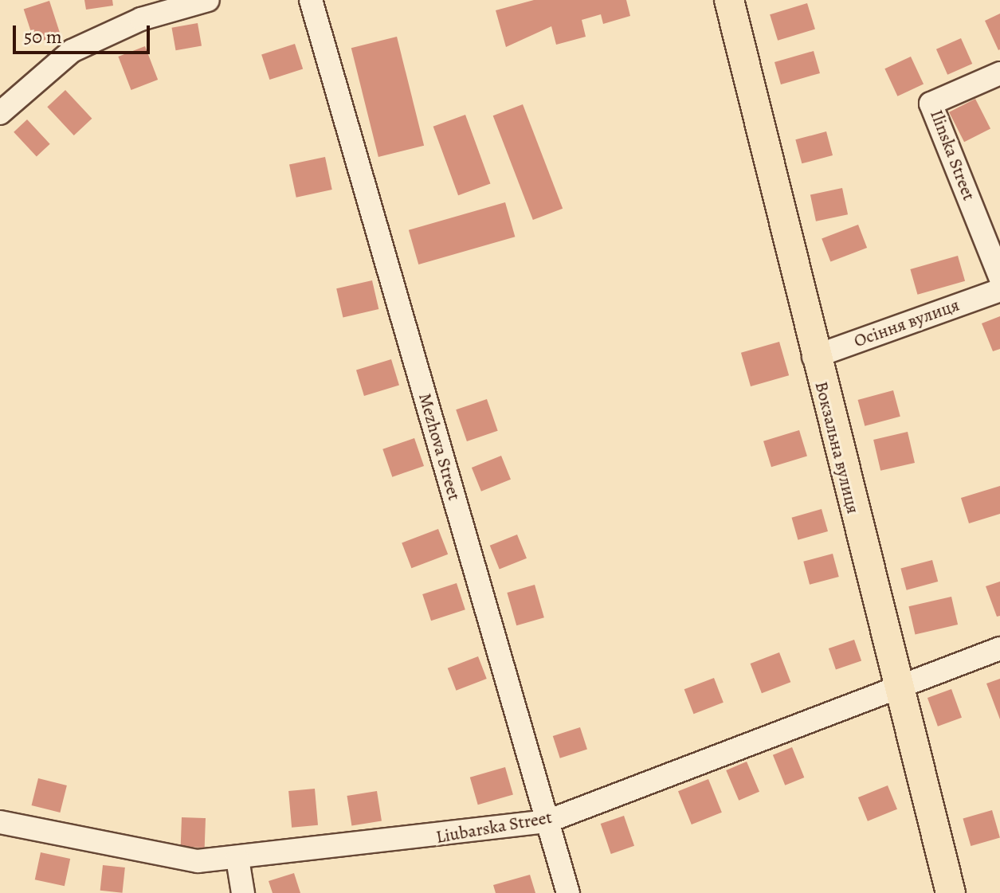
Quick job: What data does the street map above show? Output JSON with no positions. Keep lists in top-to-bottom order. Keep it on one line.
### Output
{"streets":{"main road":["Вокзальна вулиця"],"street":["Ilinska Street","Осіння вулиця","Mezhova Street","Liubarska Street"]},"crossings":[["Осіння вулиця","Вокзальна вулиця"],["Mezhova Street","Liubarska Street"],["Вокзальна вулиця","Liubarska Street"]],"scale_bar":"50 m"}
